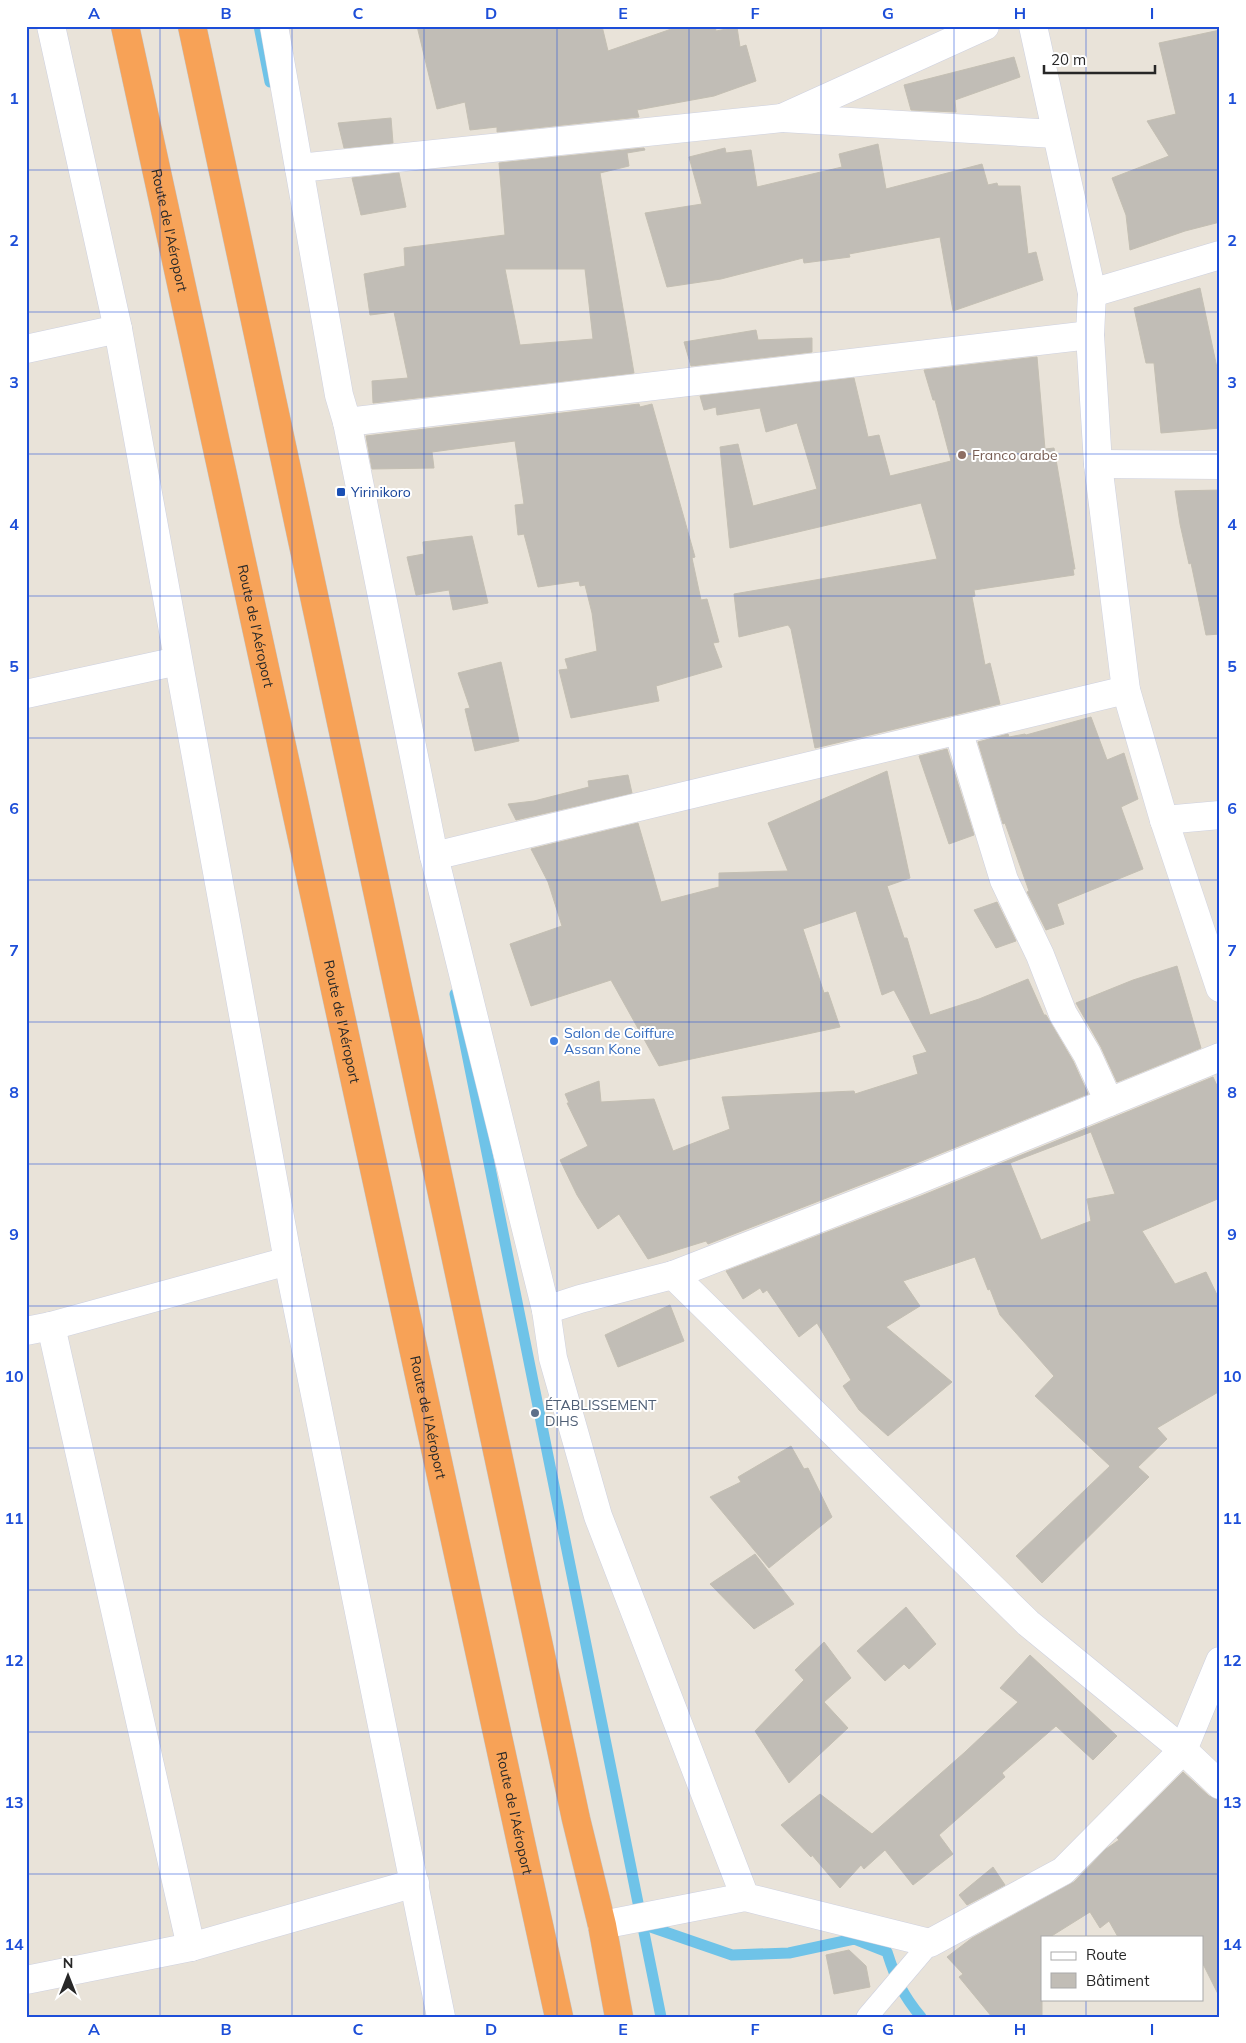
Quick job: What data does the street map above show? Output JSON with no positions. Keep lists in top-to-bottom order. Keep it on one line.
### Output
{"streets":{"highway":["Route de l'Aéroport"]},"places":{"other":["Franco arabe","Salon de Coiffure Assan Kone","ÉTABLISSEMENT DIHS"],"transit":["Yirinikoro"]},"legend":["Route","Bâtiment"],"scale_bar":"20 m","north":"top","grid":{"columns":["A","B","C","D","E","F","G","H","I"],"rows":["1","2","3","4","5","6","7","8","9","10","11","12","13","14"]}}
